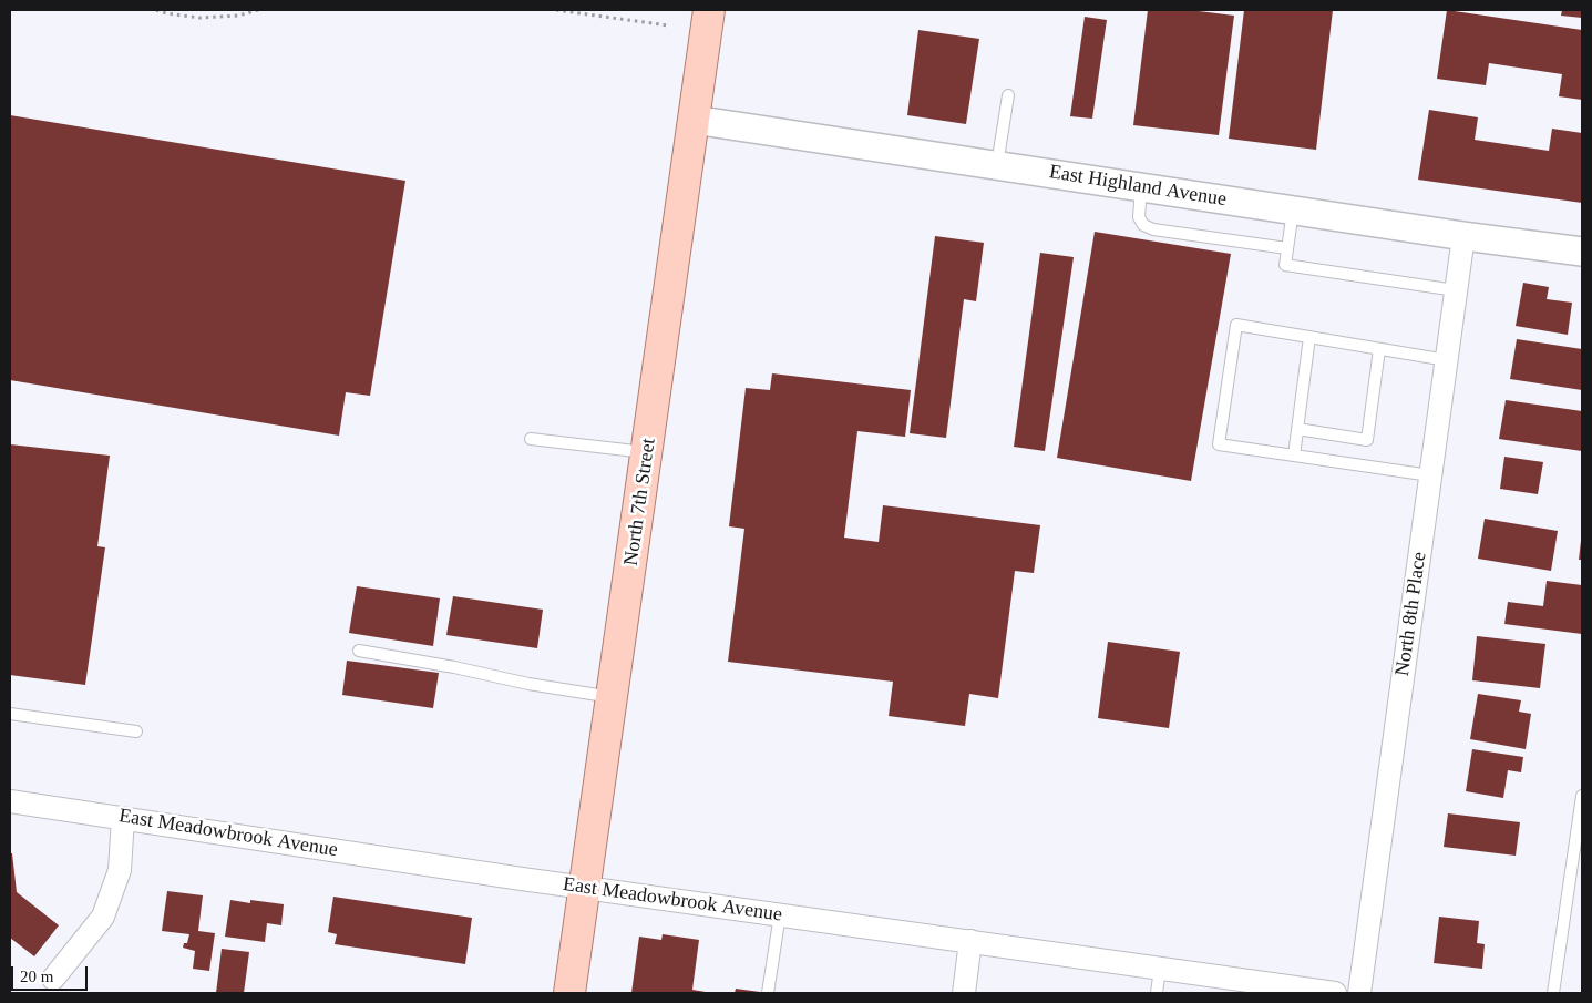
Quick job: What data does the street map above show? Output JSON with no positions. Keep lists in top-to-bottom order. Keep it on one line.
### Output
{"streets":{"main road":["North 7th Street"],"street":["East Highland Avenue","North 8th Place","East Meadowbrook Avenue"]},"crossings":[["East Highland Avenue","North 7th Street"],["East Highland Avenue","North 8th Place"],["North 7th Street","East Meadowbrook Avenue"]],"scale_bar":"20 m"}
